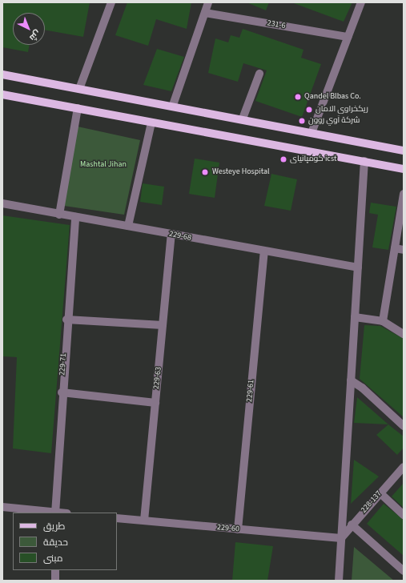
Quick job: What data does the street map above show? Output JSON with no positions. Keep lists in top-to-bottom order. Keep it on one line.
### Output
{"streets":{"street":["231-6","229-68","229-71","229-63","229-61","228-137","229-60"]},"crossings":[["229-68","229-71"],["229-68","229-63"],["229-68","229-61"],["229-63","229-60"],["229-61","229-60"],["228-137","229-60"]],"parks":["Mashtal Jihan"],"places":["Qandel Blbas Co.","ريكخراوى الامان","شركة آوي روون","كومپانياى icst","Westeye Hospital"],"legend":["طريق","حديقة","مبنى"],"north":"bottom right"}
